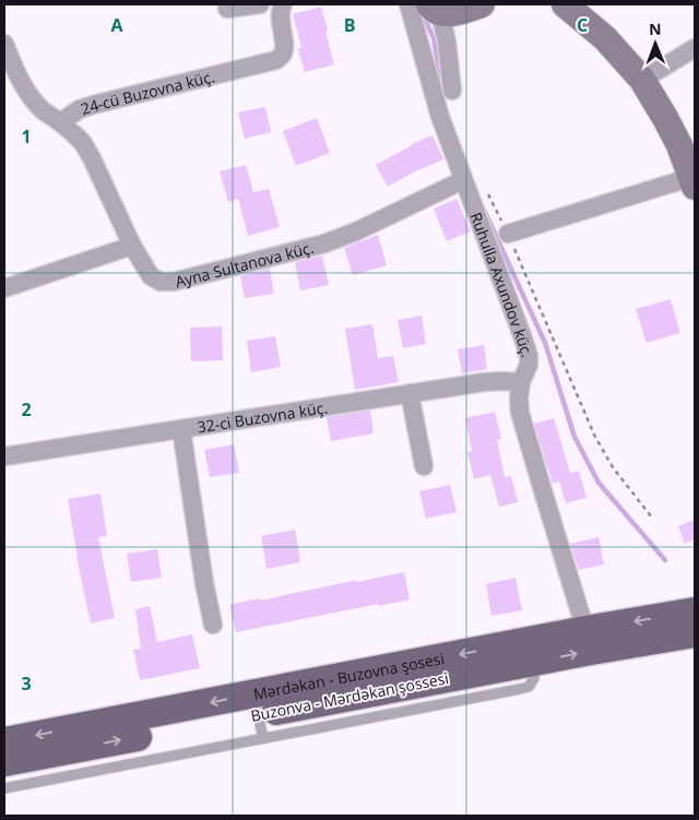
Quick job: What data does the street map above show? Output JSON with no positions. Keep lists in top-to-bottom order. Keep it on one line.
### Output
{"streets":{"main road":["Mərdəkan - Buzovna şosesi","Buzonva - Mərdəkan şossesi"],"street":["24-cü Buzovna küç.","Ayna Sultanova küç.","Ruhulla Axundov küç.","32-ci Buzovna küç."]},"crossings":[["24-cü Buzovna küç.","Ayna Sultanova küç."],["Ayna Sultanova küç.","Ruhulla Axundov küç."],["Ruhulla Axundov küç.","32-ci Buzovna küç."],["Ruhulla Axundov küç.","Mərdəkan - Buzovna şosesi"]],"one_way":["Mərdəkan - Buzovna şosesi","Buzonva - Mərdəkan şossesi"],"north":"top","grid":{"columns":["A","B","C"],"rows":["1","2","3"]}}
